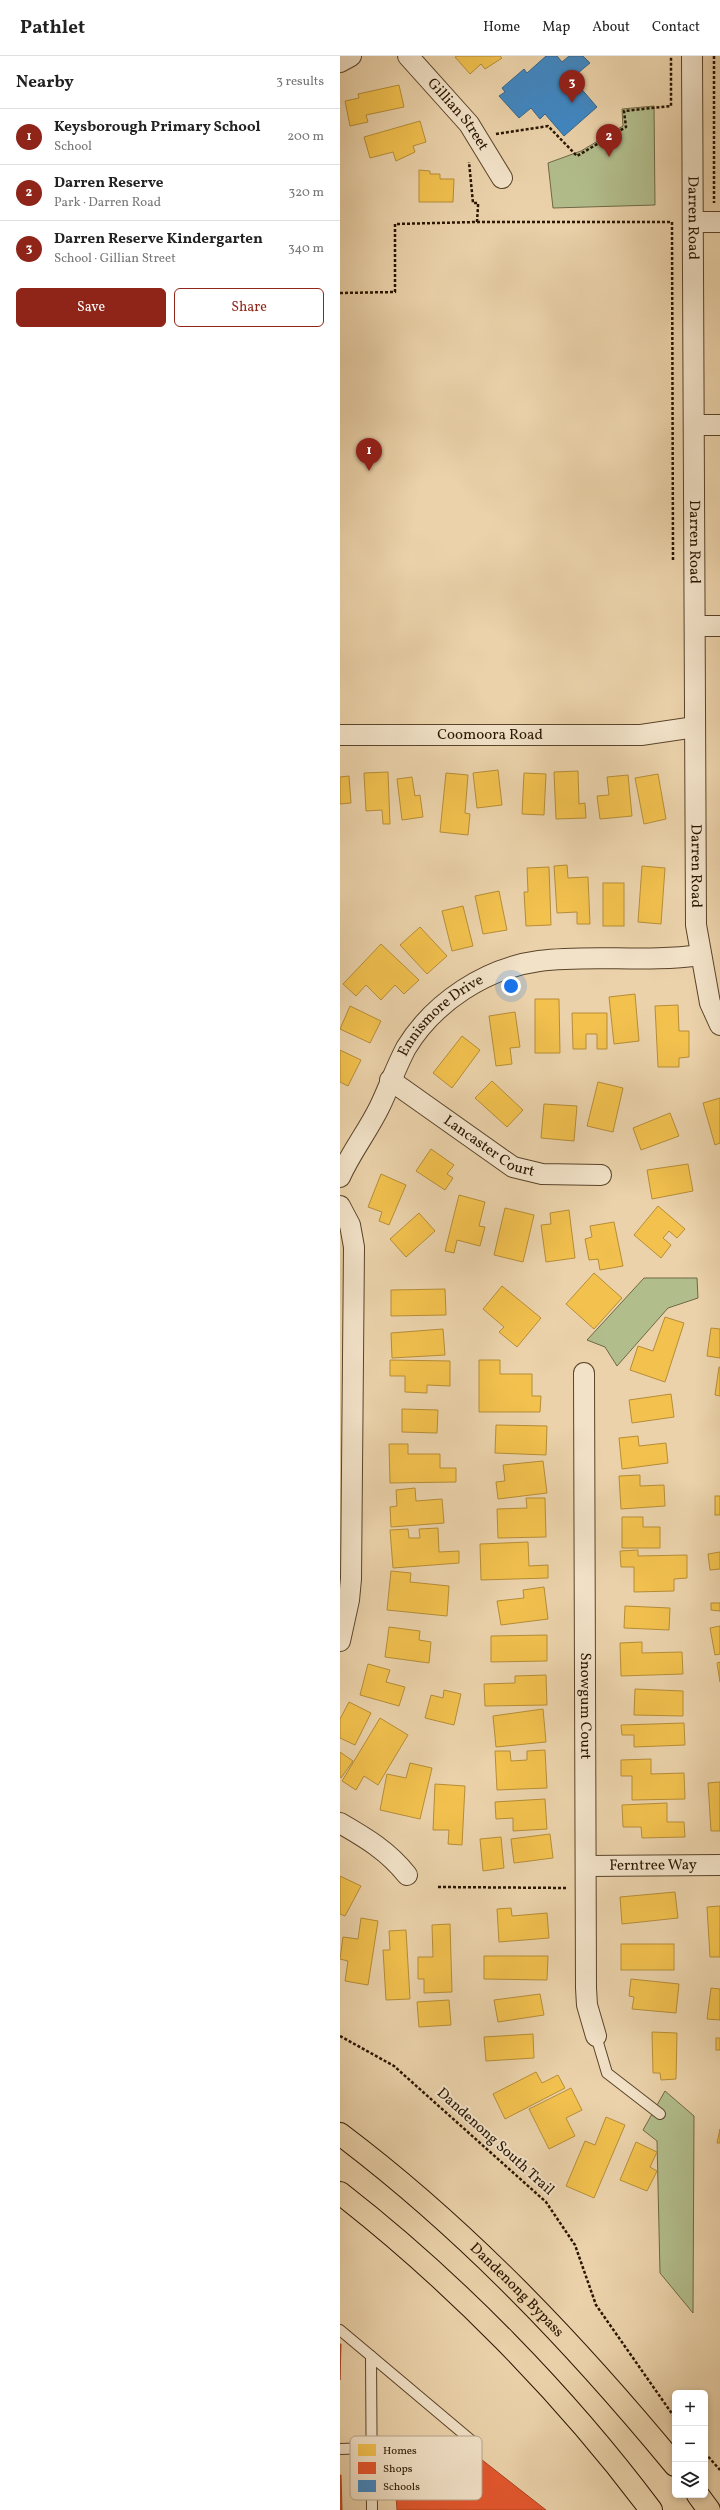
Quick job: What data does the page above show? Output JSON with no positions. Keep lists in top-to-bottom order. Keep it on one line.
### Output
{"streets":{"highway":["Dandenong Bypass"],"street":["Gillian Street","Darren Road","Coomoora Road","Ennismore Drive","Lancaster Court","Snowgum Court","Ferntree Way"],"path":["Dandenong South Trail"]},"crossings":[["Darren Road","Coomoora Road"],["Darren Road","Ennismore Drive"],["Ennismore Drive","Lancaster Court"],["Snowgum Court","Ferntree Way"]],"legend":["Homes","Shops","Schools"],"page":{"header":"Pathlet","nav":["Home","Map","About","Contact"],"heading":["Nearby","3 results"],"pins":["3","2","1"],"list":[{"mark":"1","name":"Keysborough Primary School","note":"School","value":"200 m"},{"mark":"2","name":"Darren Reserve","note":"Park · Darren Road","value":"320 m"},{"mark":"3","name":"Darren Reserve Kindergarten","note":"School · Gillian Street","value":"340 m"}],"buttons":["Save","Share"],"map_buttons":["+","−"]}}
